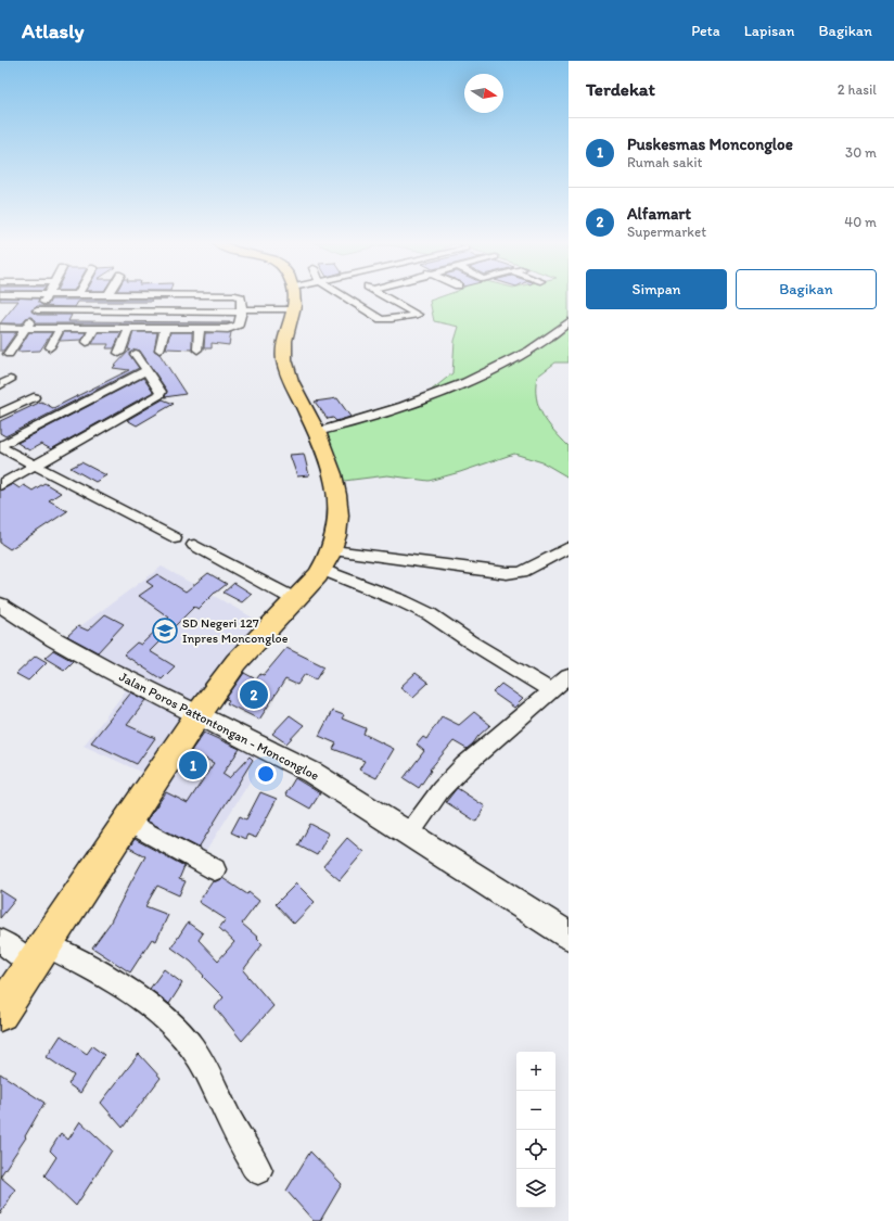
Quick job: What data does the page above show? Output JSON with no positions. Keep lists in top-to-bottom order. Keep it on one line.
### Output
{"streets":{"street":["Jalan Poros Pattontongan - Moncongloe"]},"places":{"school or university":["SD Negeri 127 Inpres Moncongloe"]},"north":"right","page":{"header":"Atlasly","nav":["Peta","Lapisan","Bagikan"],"heading":["Terdekat","2 hasil"],"list":[{"mark":"1","name":"Puskesmas Moncongloe","note":"Rumah sakit","value":"30 m"},{"mark":"2","name":"Alfamart","note":"Supermarket","value":"40 m"}],"buttons":["Simpan","Bagikan"],"pins":["2","1"],"map_buttons":["+","−"]}}
